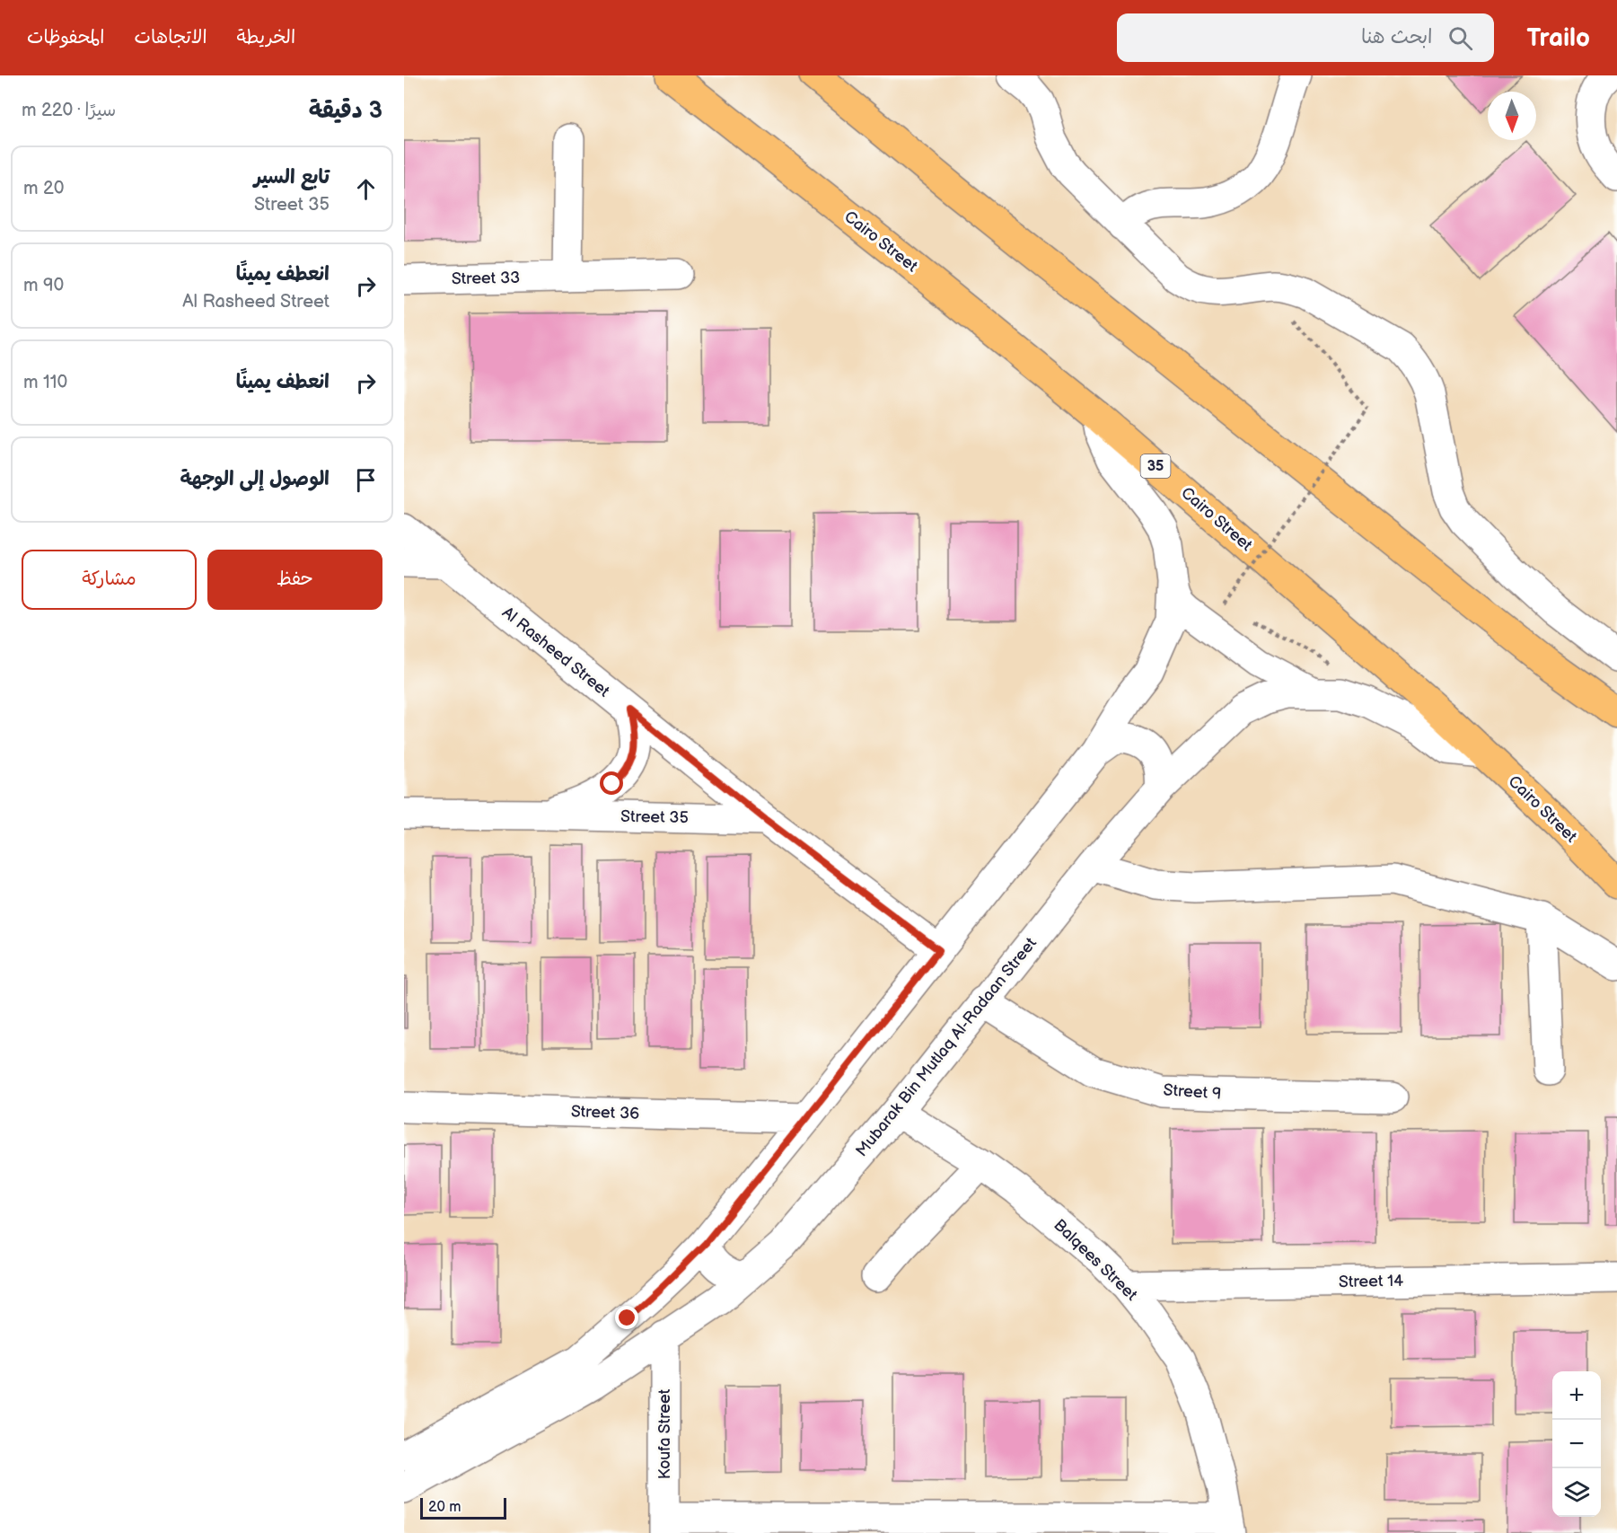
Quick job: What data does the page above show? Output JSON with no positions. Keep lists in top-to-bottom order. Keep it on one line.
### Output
{"streets":{"main road":["Cairo Street","35"],"street":["Street 33","Al Rasheed Street","Street 35","Mubarak Bin Mutlaq Al-Radaan Street","Street 9","Street 36","Balqees Street","Street 14","Koufa Street"]},"crossings":[["Cairo Street","Mubarak Bin Mutlaq Al-Radaan Street"],["Al Rasheed Street","Street 35"],["Mubarak Bin Mutlaq Al-Radaan Street","Street 9"],["Mubarak Bin Mutlaq Al-Radaan Street","Balqees Street"],["Mubarak Bin Mutlaq Al-Radaan Street","Koufa Street"],["Balqees Street","Street 14"]],"scale_bar":"20 m","north":"bottom","page":{"header":"Trailo","search":"ابحث هنا","nav":["الخريطة","الاتجاهات","المحفوظات"],"heading":["3 دقيقة","سيرًا · 220 m"],"list":[["تابع السير","Street 35","20 m"],["انعطف يمينًا","Al Rasheed Street","90 m"],["انعطف يمينًا","110 m"],"الوصول إلى الوجهة"],"buttons":["حفظ","مشاركة"],"map_buttons":["+","−"],"scale":"20 m"}}
